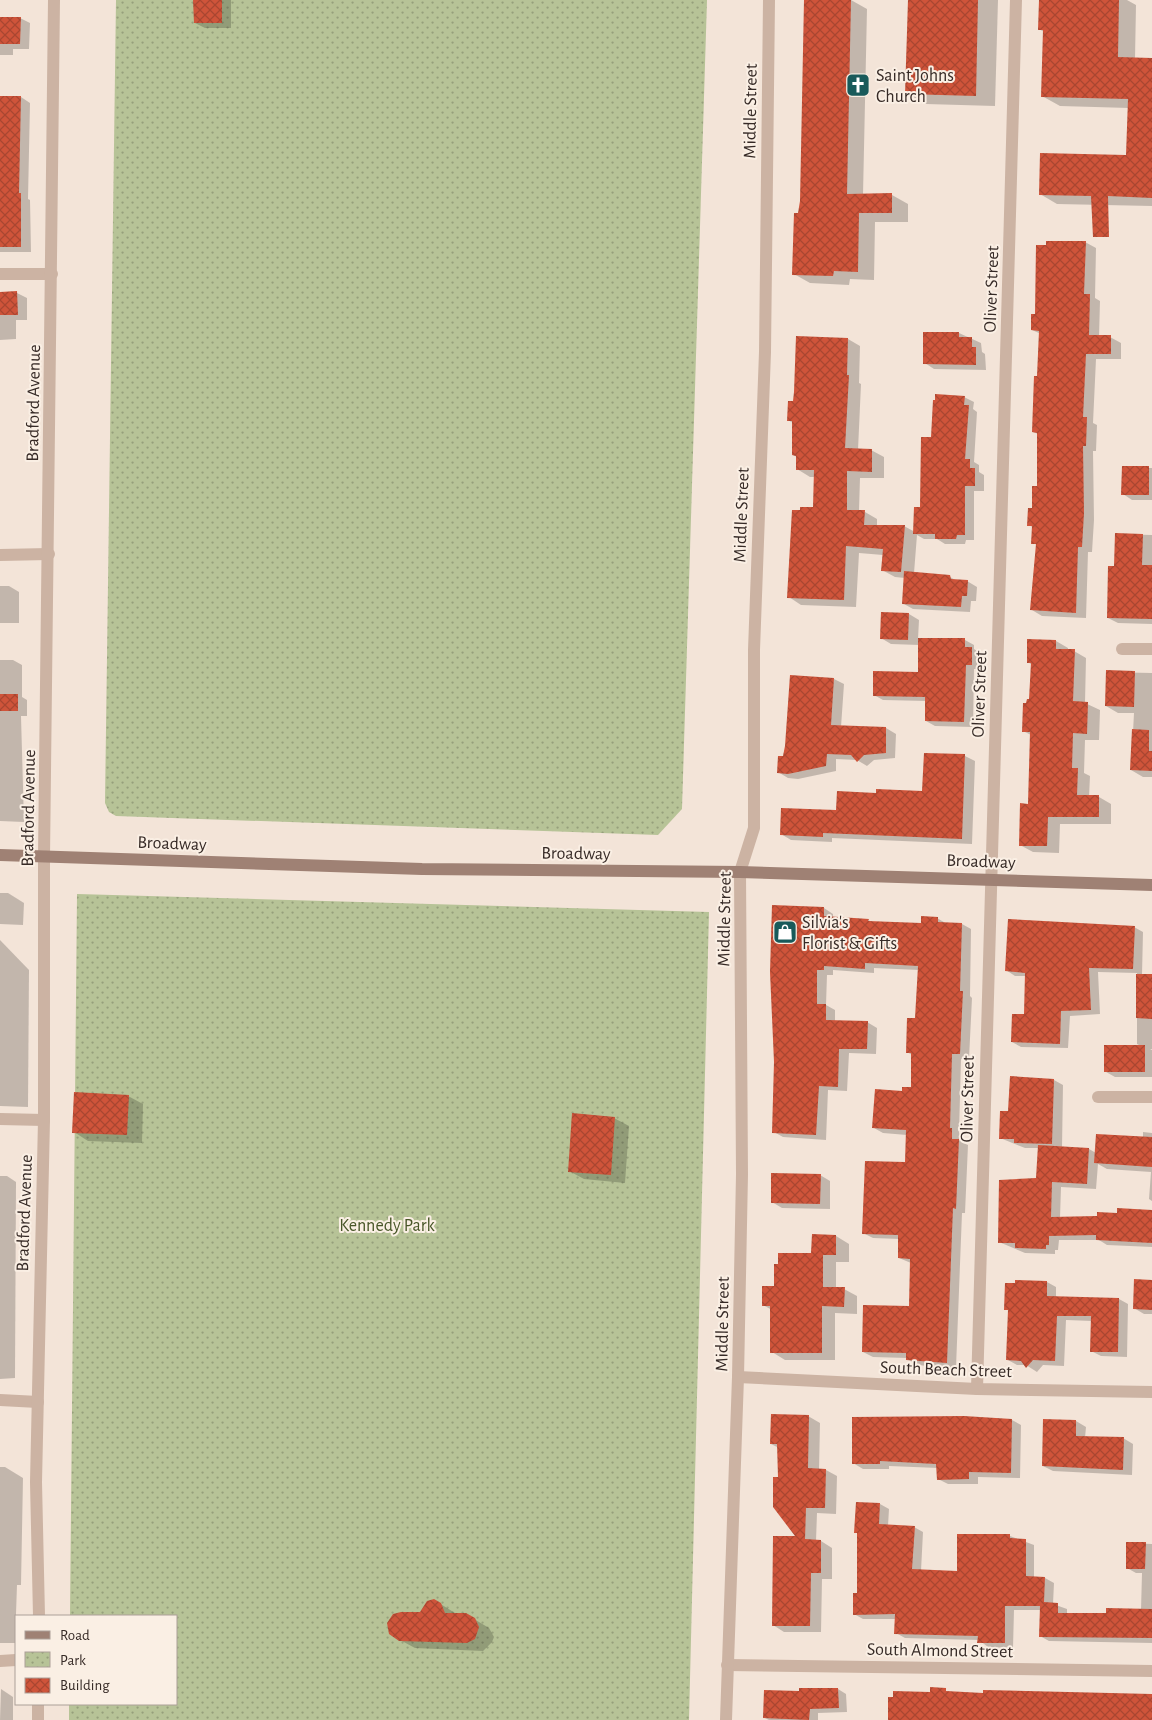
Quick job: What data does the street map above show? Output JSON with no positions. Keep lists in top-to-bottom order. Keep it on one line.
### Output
{"streets":{"main road":["Broadway"],"street":["Middle Street","Oliver Street","Bradford Avenue","South Beach Street","South Almond Street"]},"crossings":[["Middle Street","Broadway"],["Middle Street","South Beach Street"],["Middle Street","South Almond Street"],["Oliver Street","Broadway"],["Oliver Street","South Beach Street"],["Bradford Avenue","Broadway"]],"parks":["Kennedy Park"],"places":{"church":["Saint Johns Church"],"shop":["Silvia's Florist & Gifts"]},"legend":["Road","Park","Building"]}
